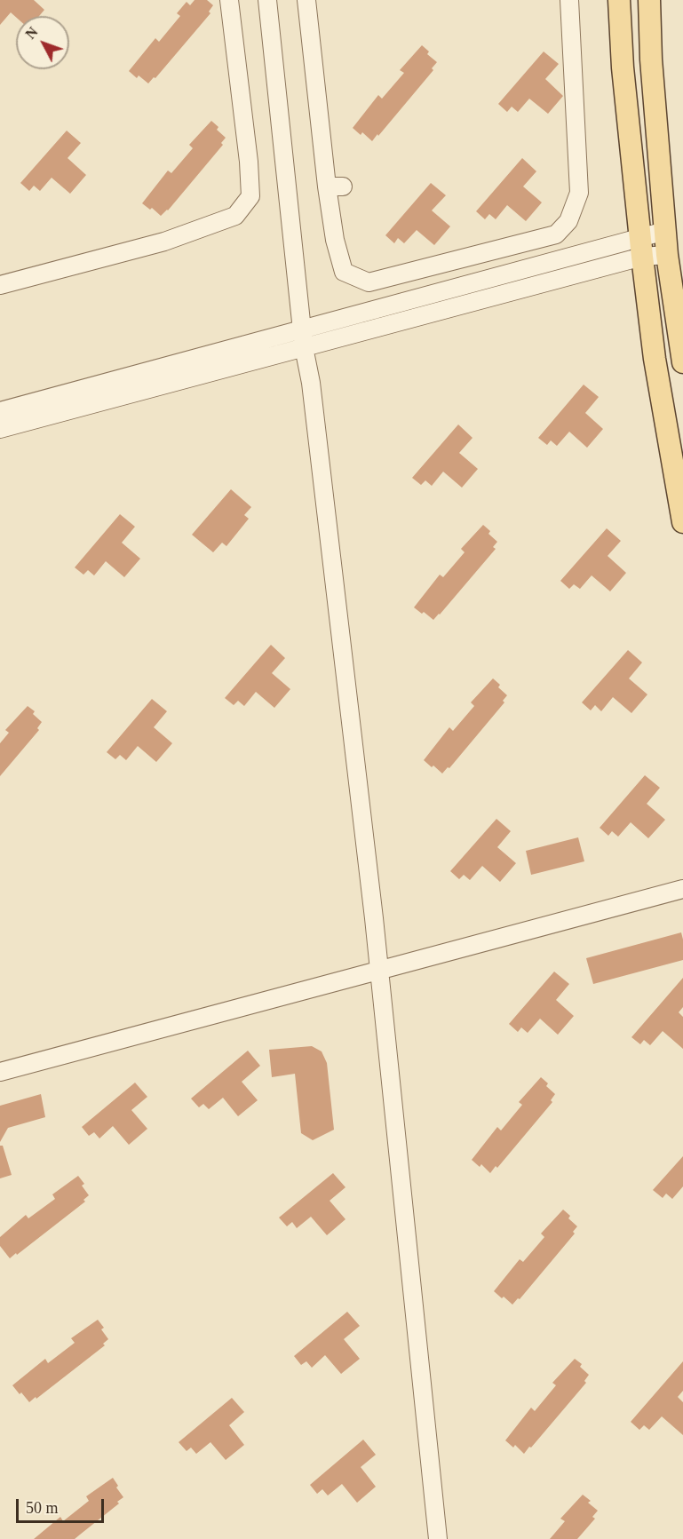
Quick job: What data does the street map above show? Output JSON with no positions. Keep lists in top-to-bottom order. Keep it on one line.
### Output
{"scale_bar":"50 m","north":"top left"}
